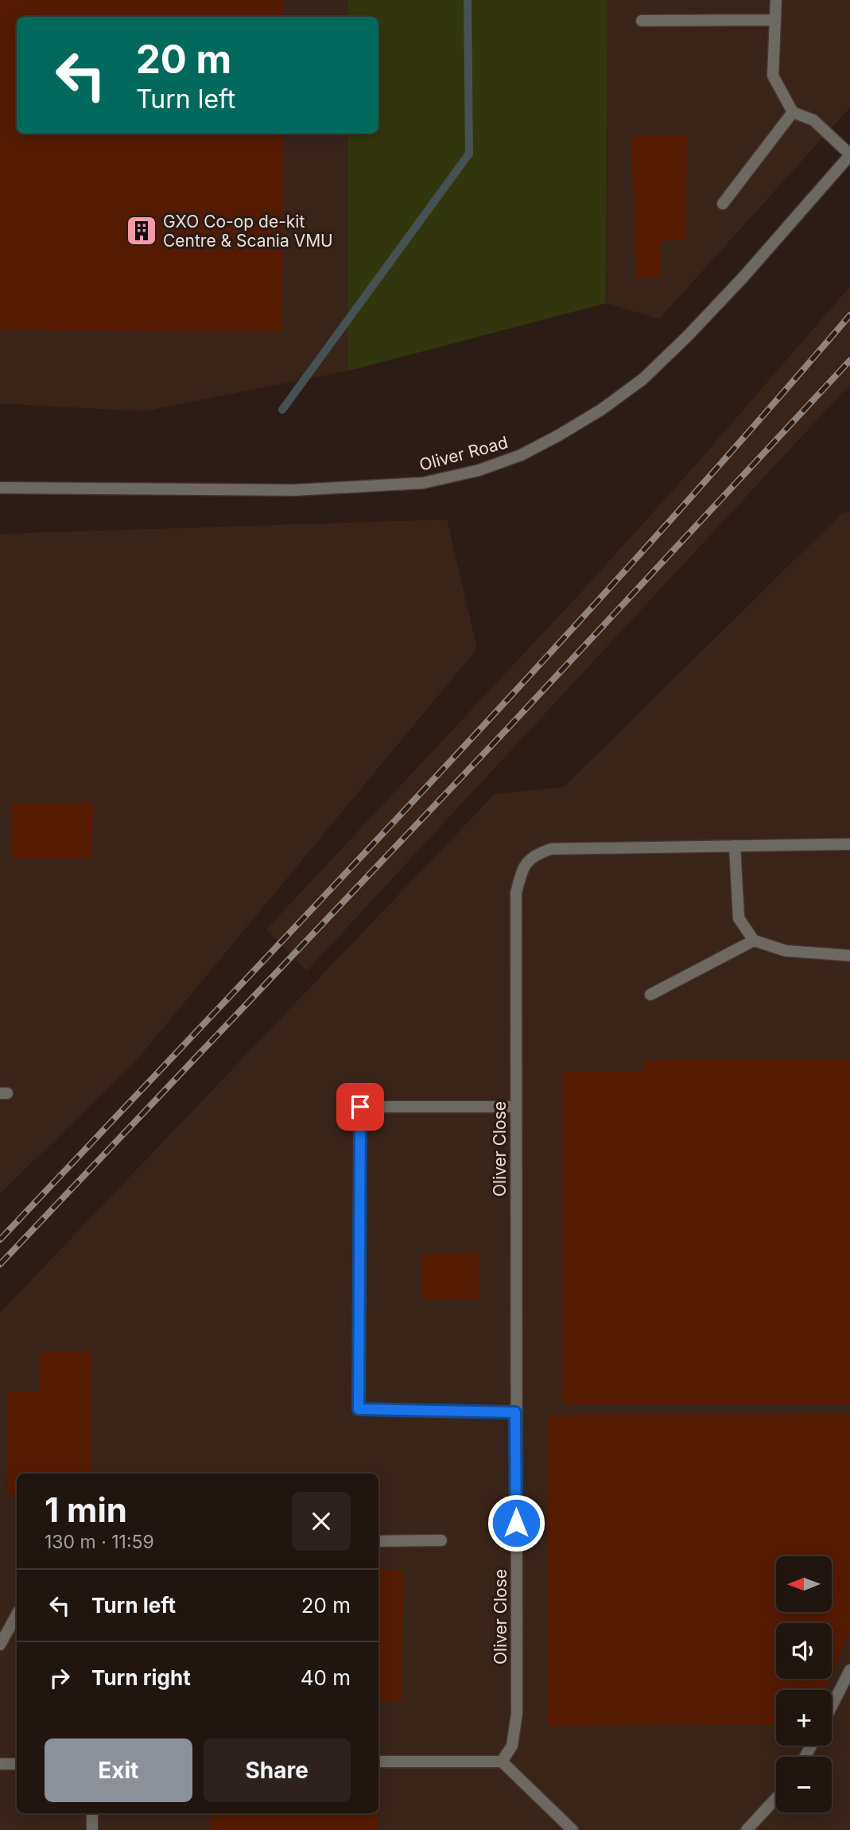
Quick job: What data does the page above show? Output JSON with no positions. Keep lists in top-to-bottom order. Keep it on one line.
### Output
{"streets":{"street":["Oliver Road","Oliver Close"]},"places":{"building":["GXO Co-op de-kit Centre & Scania VMU"]},"north":"left","page":{"turn":["20 m","Turn left"],"heading":["1 min","130 m · 11:59"],"map_buttons":["+","−"],"list":[{"name":"Turn left","value":"20 m"},{"name":"Turn right","value":"40 m"}],"buttons":["Exit","Share"]}}
